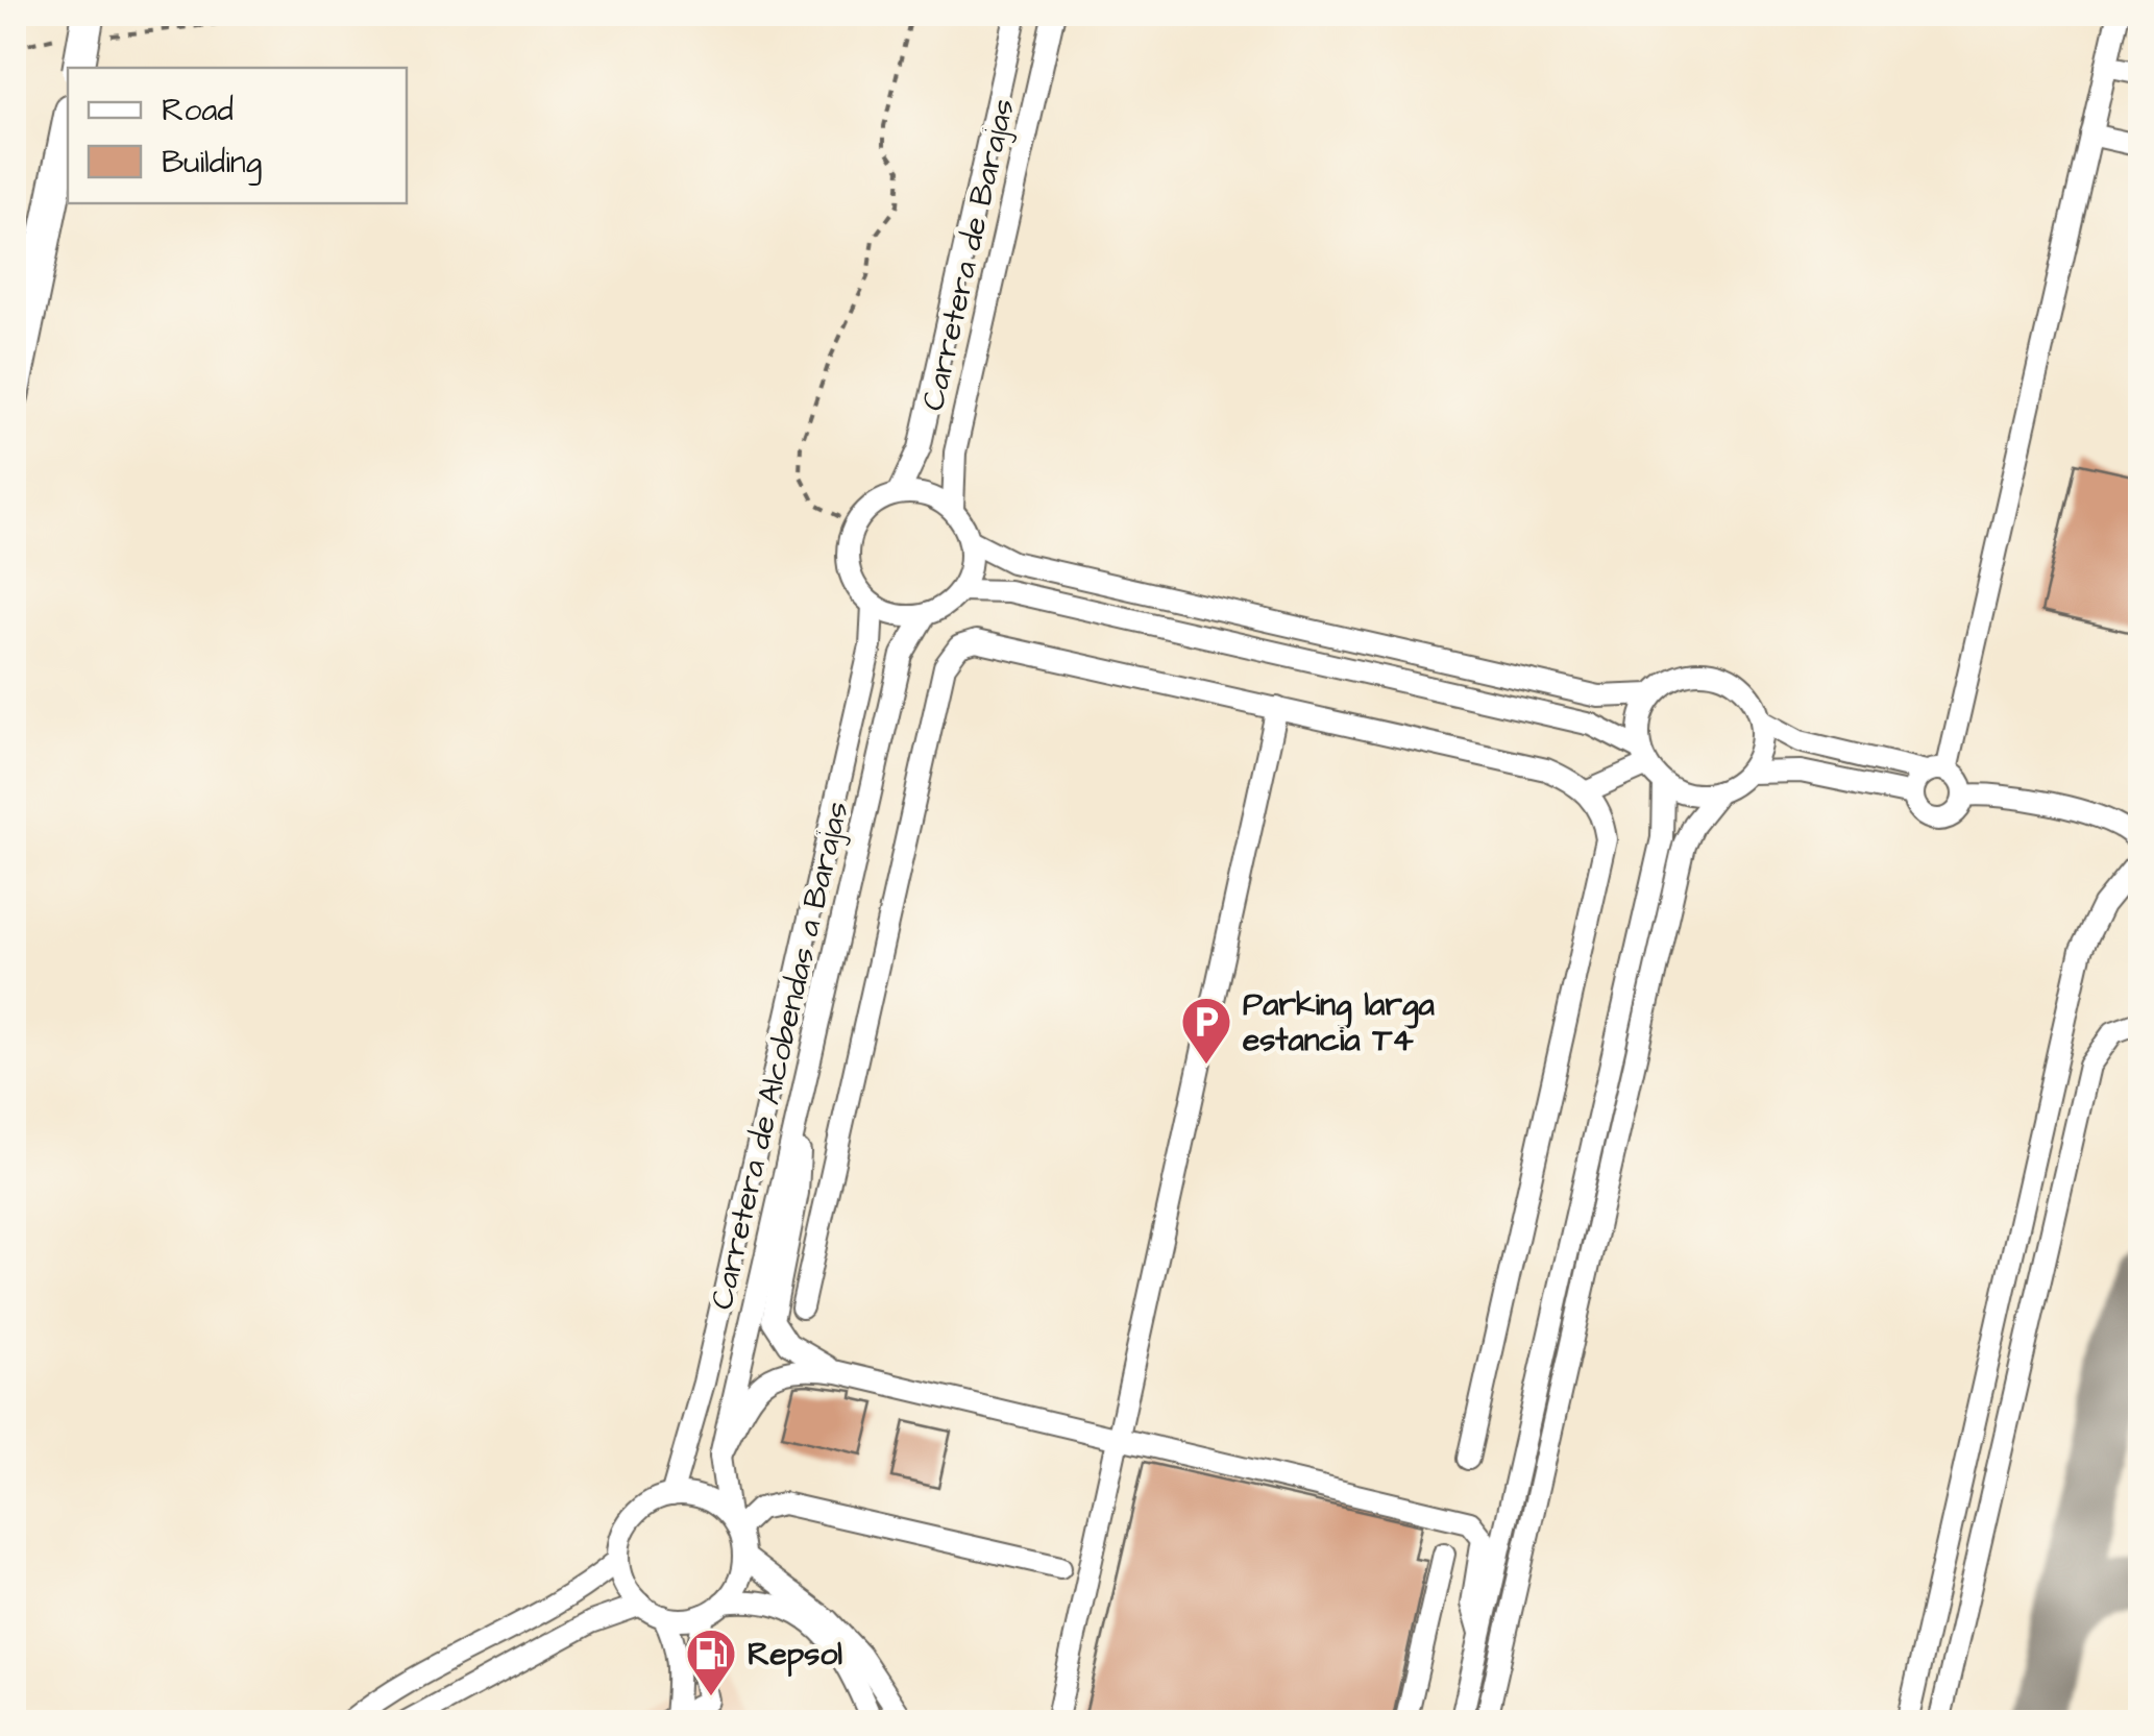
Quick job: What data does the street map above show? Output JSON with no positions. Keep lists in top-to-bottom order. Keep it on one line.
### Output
{"streets":{"street":["Carretera de Barajas","Carretera de Alcobendas a Barajas"]},"crossings":[["Carretera de Barajas","Carretera de Alcobendas a Barajas"]],"places":{"parking":["Parking larga estancia T4"],"fuel station":["Repsol"]},"legend":["Road","Building"]}
